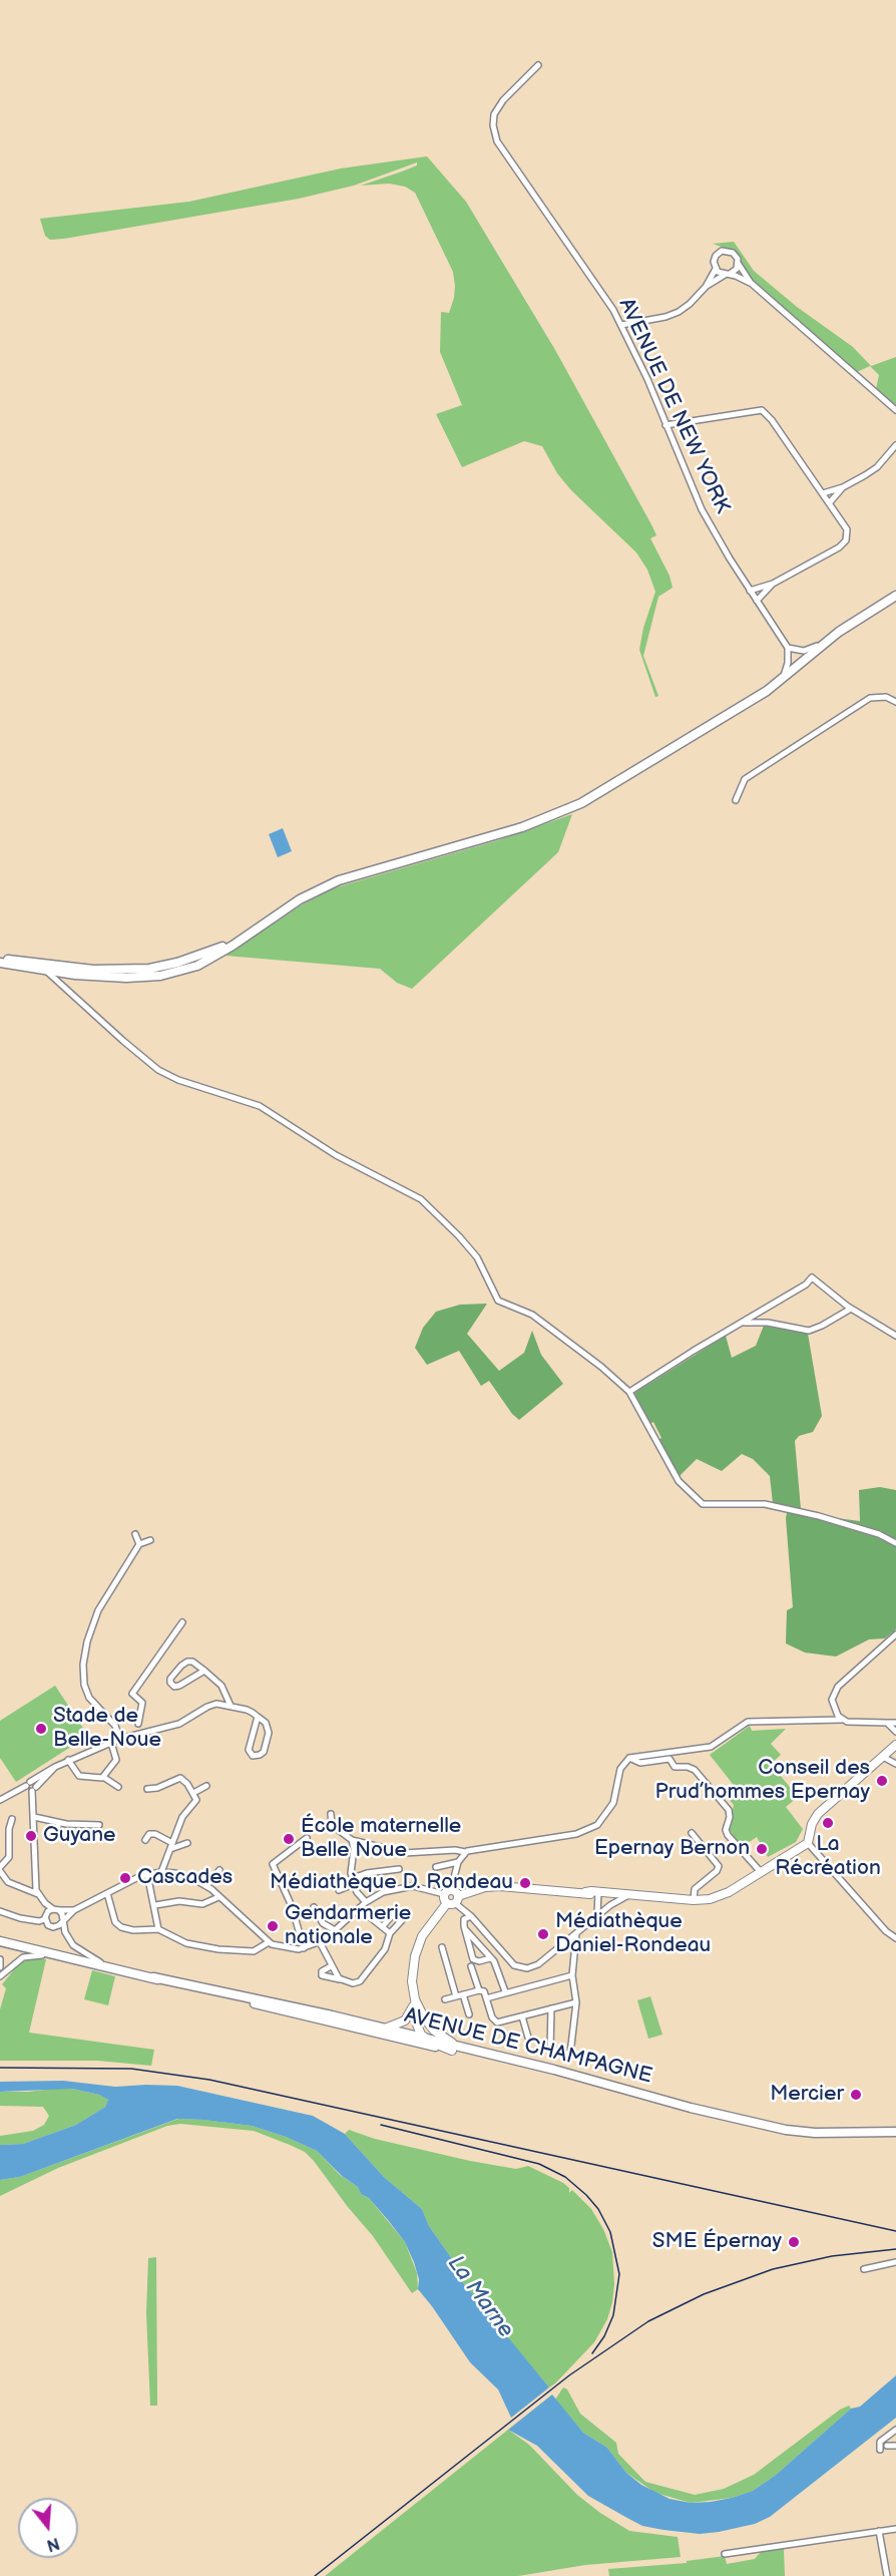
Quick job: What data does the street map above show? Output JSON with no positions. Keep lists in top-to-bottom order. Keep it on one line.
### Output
{"streets":{"main road":["AVENUE DE CHAMPAGNE"],"street":["AVENUE DE NEW YORK"]},"water":["La Marne"],"places":["Stade de Belle-Noue","Conseil des Prud’hommes Epernay","La Récréation","Guyane","École maternelle Belle Noue","Epernay Bernon","Cascades","Médiathèque D. Rondeau","Gendarmerie nationale","Médiathèque Daniel-Rondeau","Mercier","SME Épernay"],"north":"bottom"}
